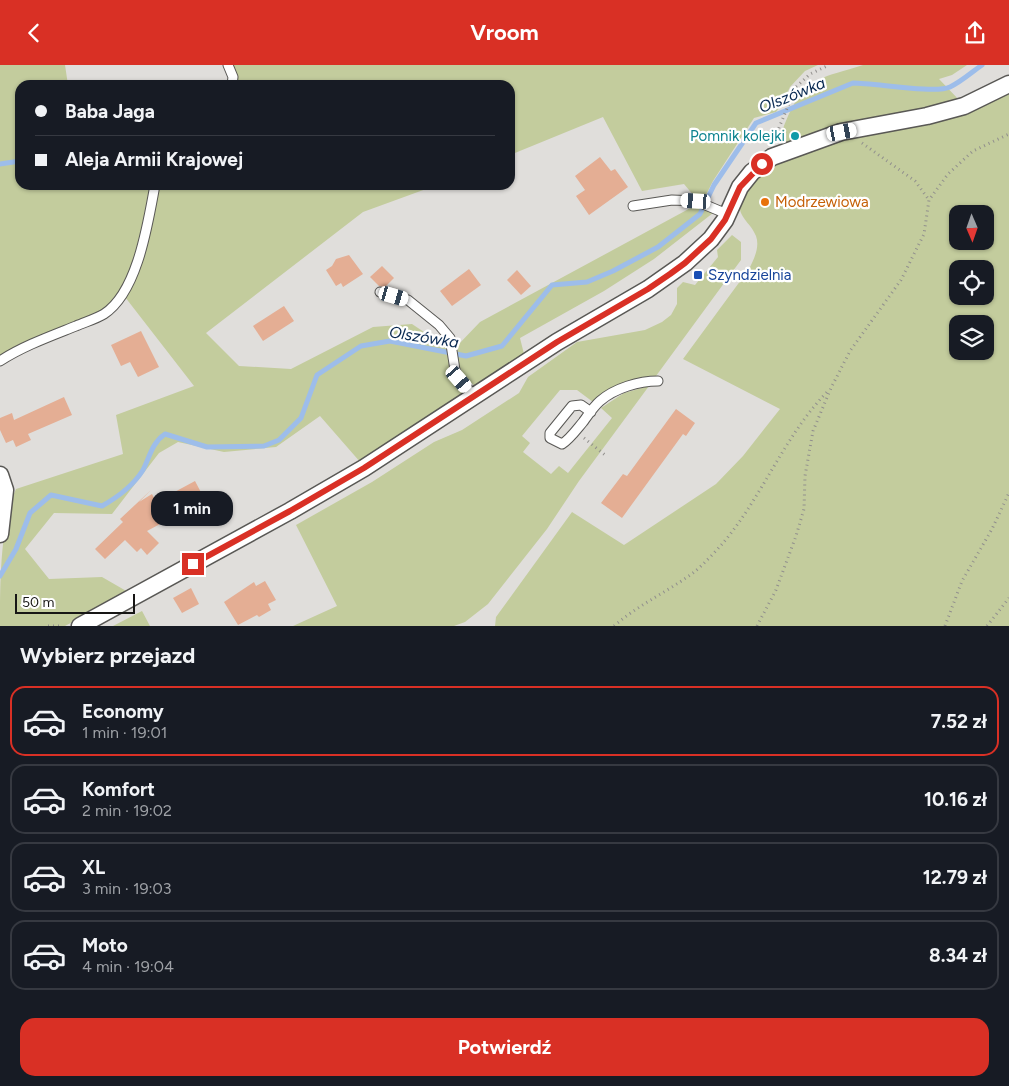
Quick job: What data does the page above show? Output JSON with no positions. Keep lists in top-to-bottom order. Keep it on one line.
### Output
{"water":["Olszówka"],"places":{"other":["Pomnik kolejki","Modrzewiowa"],"transit":["Szyndzielnia"]},"scale_bar":"50 m","north":"bottom","page":{"header":"Vroom","banner":["Baba Jaga","Aleja Armii Krajowej"],"bubble":"1 min","scale":"50 m","heading":"Wybierz przejazd","list":[{"name":"Economy","note":"1 min · 19:01","value":"7.52 zł"},{"name":"Komfort","note":"2 min · 19:02","value":"10.16 zł"},{"name":"XL","note":"3 min · 19:03","value":"12.79 zł"},{"name":"Moto","note":"4 min · 19:04","value":"8.34 zł"}],"buttons":"Potwierdź"}}
